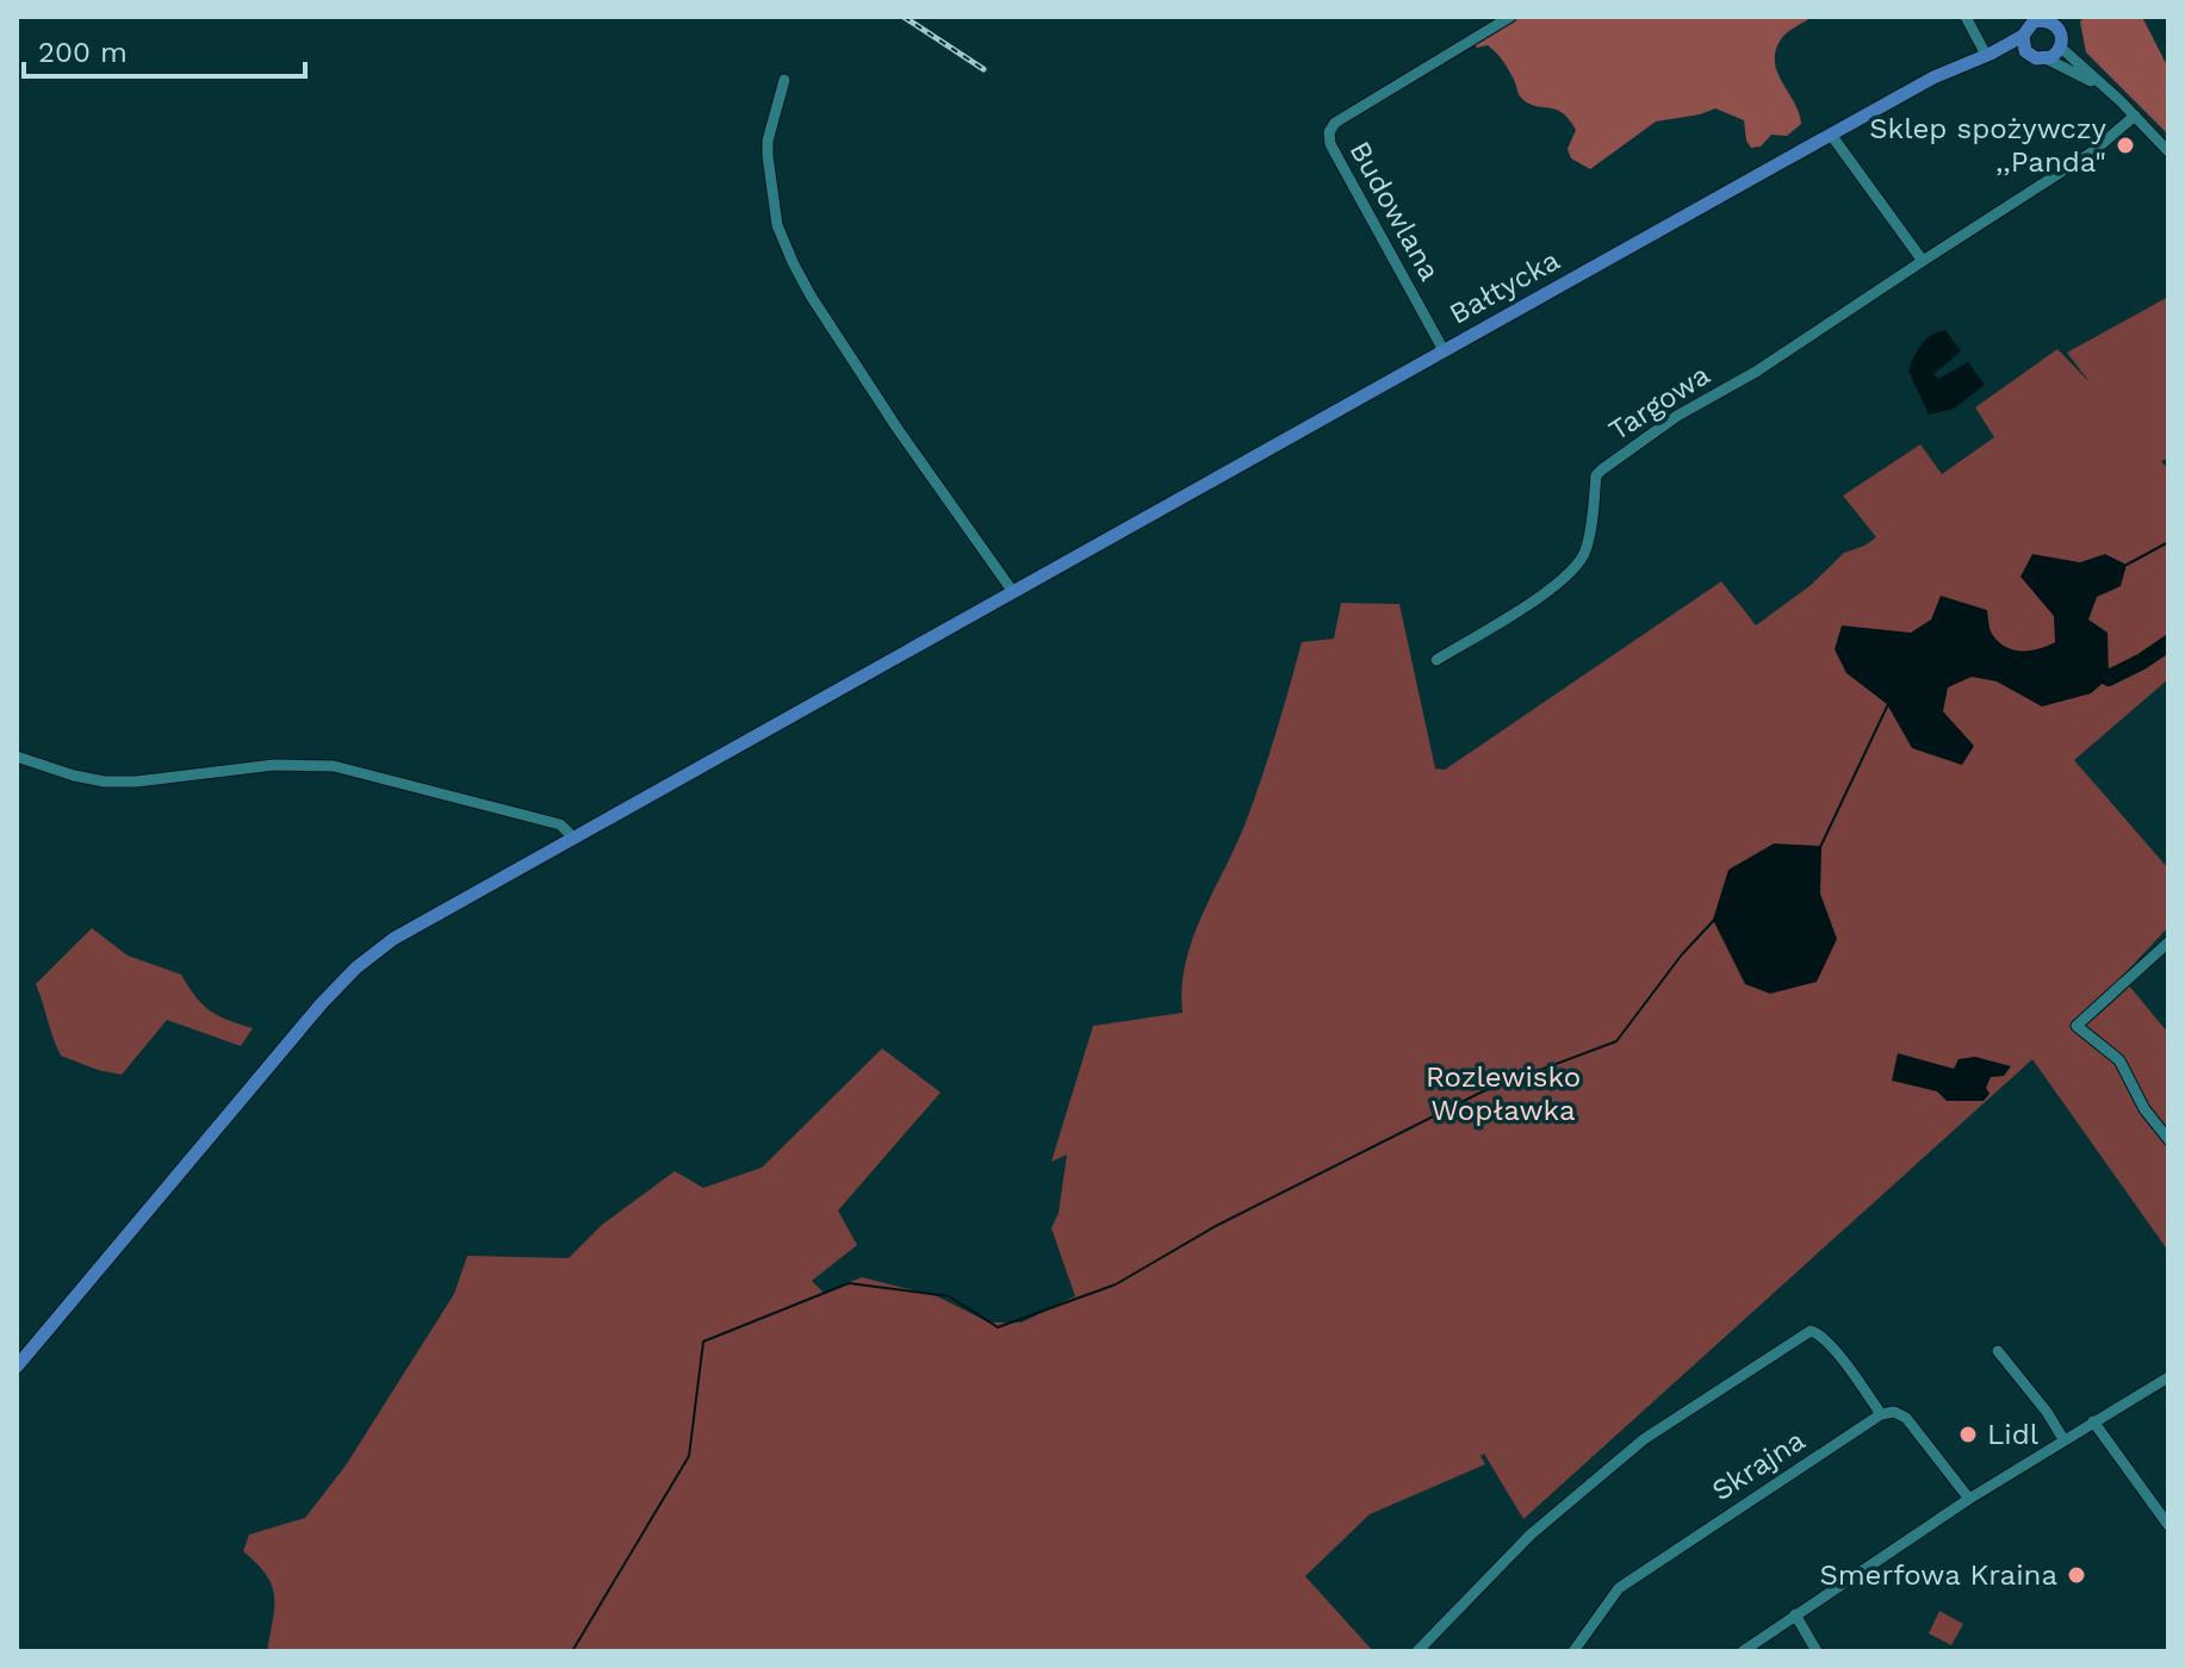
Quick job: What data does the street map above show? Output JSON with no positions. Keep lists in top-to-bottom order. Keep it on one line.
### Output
{"streets":{"main road":["Bałtycka"],"street":["Budowlana","Targowa","Skrajna"]},"crossings":[["Budowlana","Bałtycka"]],"parks":["Rozlewisko Wopławka"],"places":["Sklep spożywczy ,,Panda\"","Lidl","Smerfowa Kraina"],"scale_bar":"200 m"}
